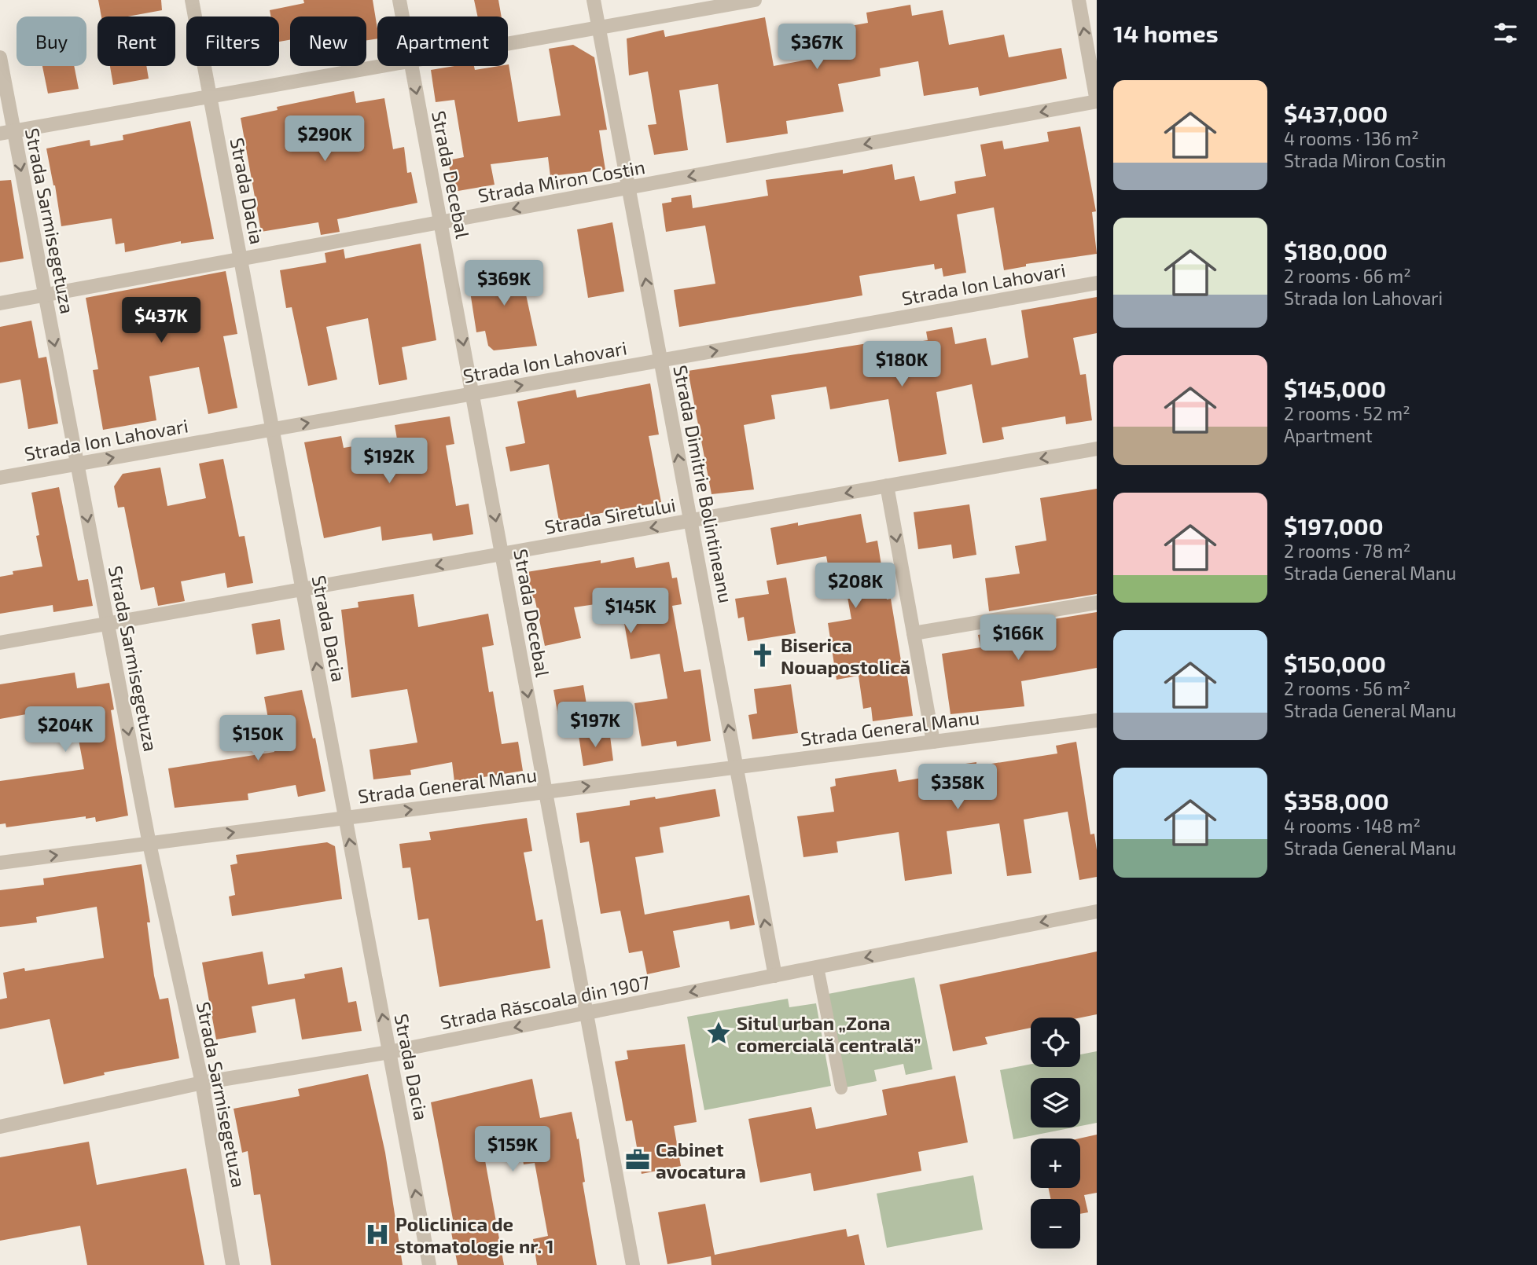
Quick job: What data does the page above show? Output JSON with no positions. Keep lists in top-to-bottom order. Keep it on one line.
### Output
{"streets":{"street":["Strada Decebal","Strada Miron Costin","Strada Dacia","Strada Sarmisegetuza","Strada Ion Lahovari","Strada Dimitrie Bolintineanu","Strada Siretului","Strada General Manu","Strada Răscoala din 1907"]},"crossings":[["Strada Decebal","Strada Miron Costin"],["Strada Decebal","Strada Ion Lahovari"],["Strada Decebal","Strada Siretului"],["Strada Decebal","Strada General Manu"],["Strada Decebal","Strada Răscoala din 1907"],["Strada Miron Costin","Strada Dacia"],["Strada Miron Costin","Strada Sarmisegetuza"],["Strada Miron Costin","Strada Dimitrie Bolintineanu"],["Strada Dacia","Strada Ion Lahovari"],["Strada Dacia","Strada Siretului"],["Strada Dacia","Strada General Manu"],["Strada Dacia","Strada Răscoala din 1907"],["Strada Sarmisegetuza","Strada Ion Lahovari"],["Strada Sarmisegetuza","Strada Siretului"],["Strada Sarmisegetuza","Strada General Manu"],["Strada Sarmisegetuza","Strada Răscoala din 1907"],["Strada Ion Lahovari","Strada Dimitrie Bolintineanu"],["Strada Dimitrie Bolintineanu","Strada Siretului"],["Strada Dimitrie Bolintineanu","Strada General Manu"],["Strada Dimitrie Bolintineanu","Strada Răscoala din 1907"]],"one_way":["Strada Decebal","Strada Miron Costin","Strada Dacia","Strada Sarmisegetuza","Strada Ion Lahovari","Strada Dimitrie Bolintineanu","Strada Siretului","Strada General Manu","Strada Răscoala din 1907"],"places":{"church":["Biserica Nouapostolică"],"place":["Situl urban „Zona comercială centrală”"],"office":["Cabinet avocatura"],"hospital":["Policlinica de stomatologie nr. 1"]},"page":{"heading":"14 homes","chip":["Buy","Rent","Filters","New","Apartment"],"price":["$367K","$290K","$369K","$437K","$180K","$192K","$208K","$145K","$166K","$197K","$204K","$150K","$358K","$159K"],"list":[{"name":"$437,000","note":"4 rooms · 136 m² · Strada Miron Costin"},{"name":"$180,000","note":"2 rooms · 66 m² · Strada Ion Lahovari"},{"name":"$145,000","note":"2 rooms · 52 m² · Apartment"},{"name":"$197,000","note":"2 rooms · 78 m² · Strada General Manu"},{"name":"$150,000","note":"2 rooms · 56 m² · Strada General Manu"},{"name":"$358,000","note":"4 rooms · 148 m² · Strada General Manu"}],"map_buttons":["+","−"]}}
